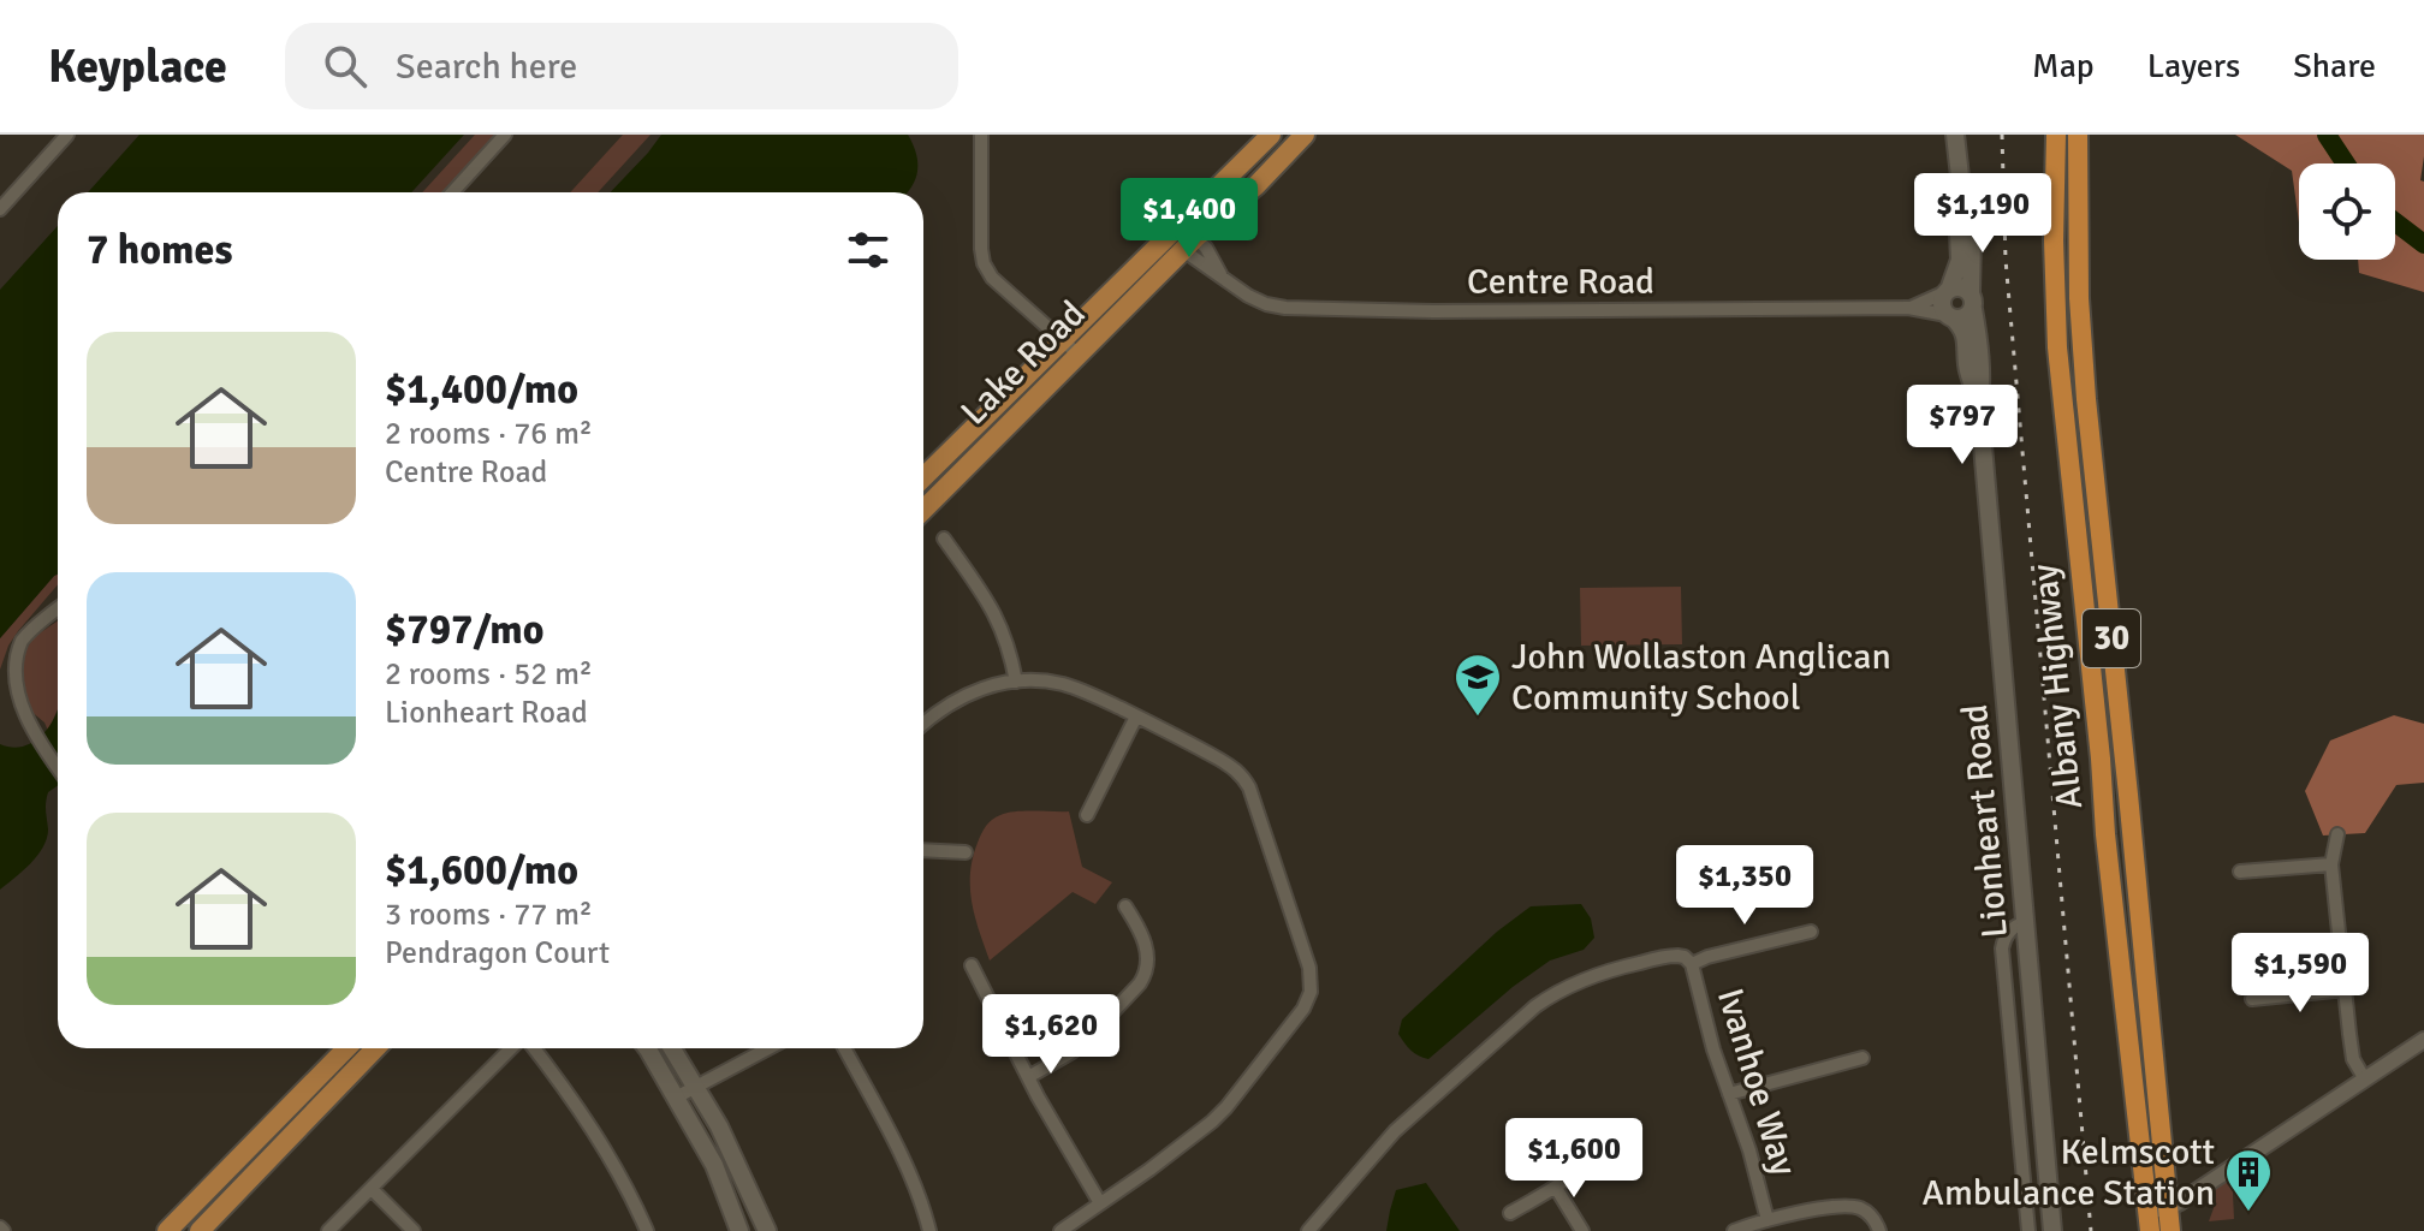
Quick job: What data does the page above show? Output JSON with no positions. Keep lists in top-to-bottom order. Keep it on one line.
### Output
{"streets":{"highway":["30","Albany Highway"],"main road":["Lake Road","Lionheart Road"],"street":["Centre Road","Ivanhoe Way"]},"crossings":[["Centre Road","Lake Road"],["Centre Road","Lionheart Road"]],"places":{"school or university":["John Wollaston Anglican Community School"],"building":["Kelmscott Ambulance Station"]},"page":{"header":"Keyplace","search":"Search here","nav":["Map","Layers","Share"],"price":["$1,190","$1,400","$797","$1,350","$1,590","$1,620","$1,600"],"heading":"7 homes","list":[{"name":"$1,400/mo","note":"2 rooms · 76 m² · Centre Road"},{"name":"$797/mo","note":"2 rooms · 52 m² · Lionheart Road"},{"name":"$1,600/mo","note":"3 rooms · 77 m² · Pendragon Court"}]}}
